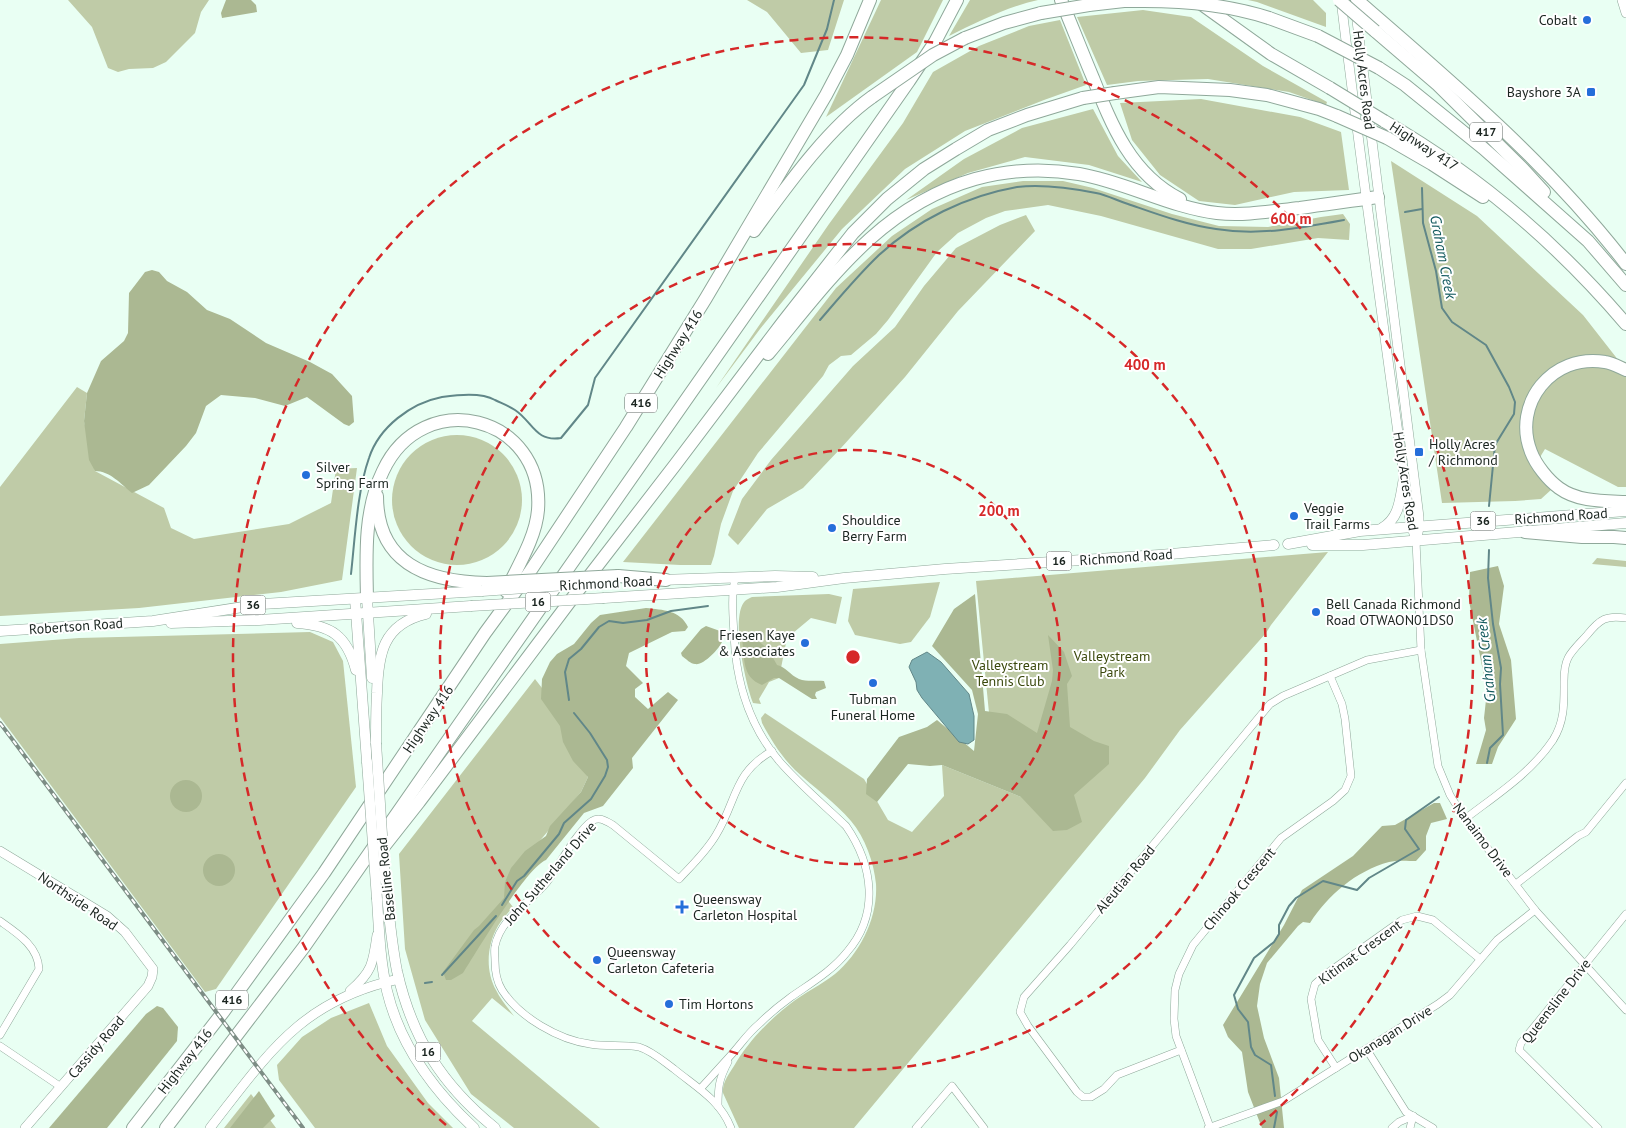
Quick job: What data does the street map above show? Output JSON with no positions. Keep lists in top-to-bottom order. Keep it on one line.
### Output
{"streets":{"highway":["417","Highway 417","Highway 416","416"],"main road":["Holly Acres Road","Richmond Road","36","16","Robertson Road","Baseline Road","Northside Road","Cassidy Road"],"street":["Nanaimo Drive","John Sutherland Drive","Aleutian Road","Chinook Crescent","Kitimat Crescent","Queensline Drive","Okanagan Drive"]},"crossings":[["Holly Acres Road","417"],["Holly Acres Road","Richmond Road"],["Holly Acres Road","Nanaimo Drive"],["Richmond Road","Robertson Road"],["Richmond Road","Nanaimo Drive"],["Richmond Road","Baseline Road"],["Robertson Road","Baseline Road"],["Nanaimo Drive","Aleutian Road"],["Nanaimo Drive","Queensline Drive"],["Nanaimo Drive","Okanagan Drive"],["Aleutian Road","Chinook Crescent"],["Chinook Crescent","Okanagan Drive"],["Northside Road","Cassidy Road"],["Kitimat Crescent","Okanagan Drive"]],"water":["Graham Creek"],"parks":["Valleystream Park","Valleystream Tennis Club"],"places":{"other":["Cobalt","Silver Spring Farm","Veggie Trail Farms","Shouldice Berry Farm","Bell Canada Richmond Road OTWAON01DS0","Friesen Kaye & Associates","Tubman Funeral Home","Queensway Carleton Cafeteria","Tim Hortons"],"transit":["Bayshore 3A","Holly Acres / Richmond"],"health":["Queensway Carleton Hospital"]},"rings":["600 m","400 m","200 m"]}
